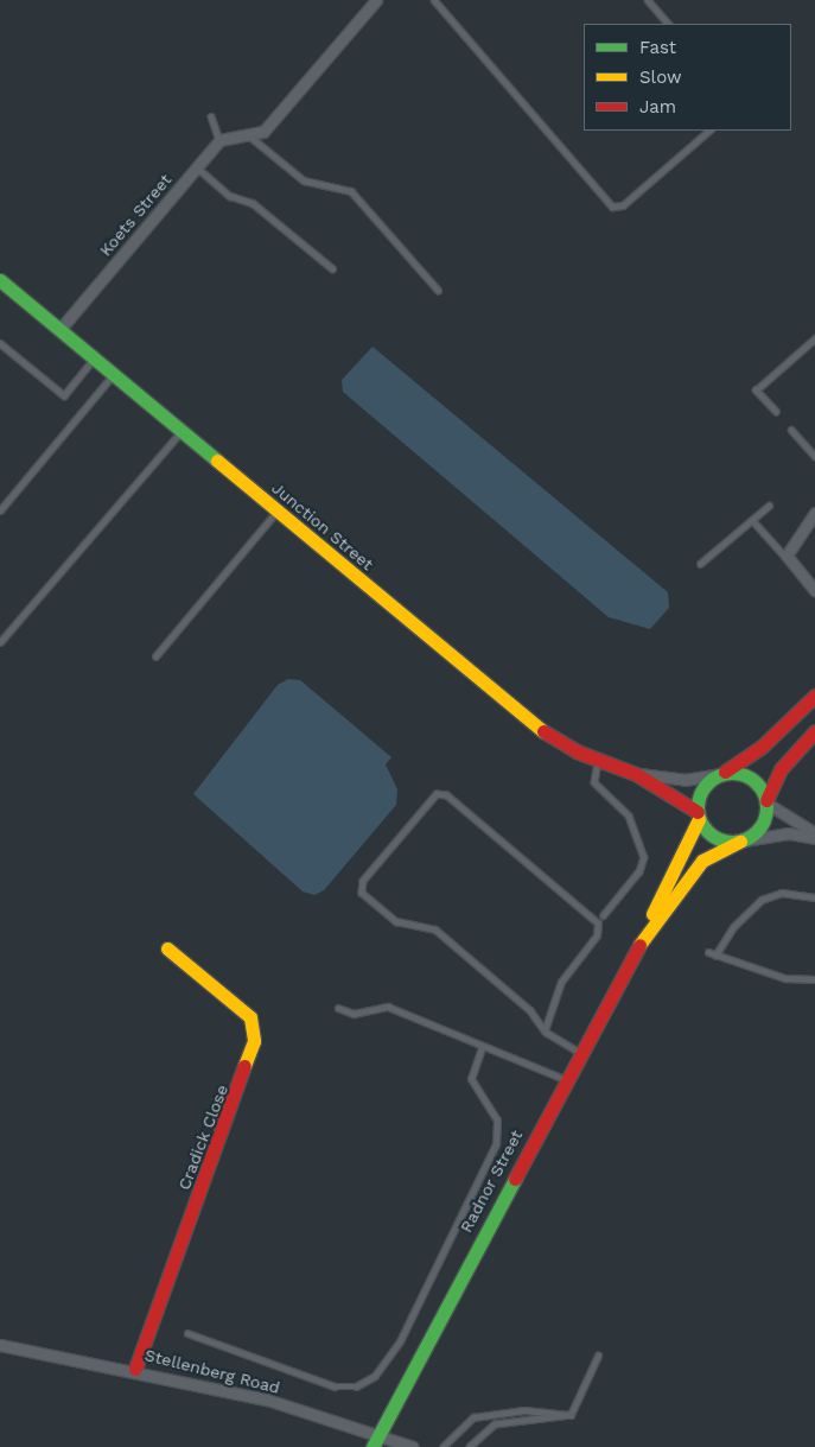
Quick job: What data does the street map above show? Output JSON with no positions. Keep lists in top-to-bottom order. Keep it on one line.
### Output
{"streets":{"street":["Koets Street","Junction Street","Cradick Close","Radnor Street","Stellenberg Road"]},"crossings":[["Koets Street","Junction Street"],["Junction Street","Radnor Street"],["Cradick Close","Stellenberg Road"],["Radnor Street","Stellenberg Road"]],"legend":["Fast","Slow","Jam"]}
